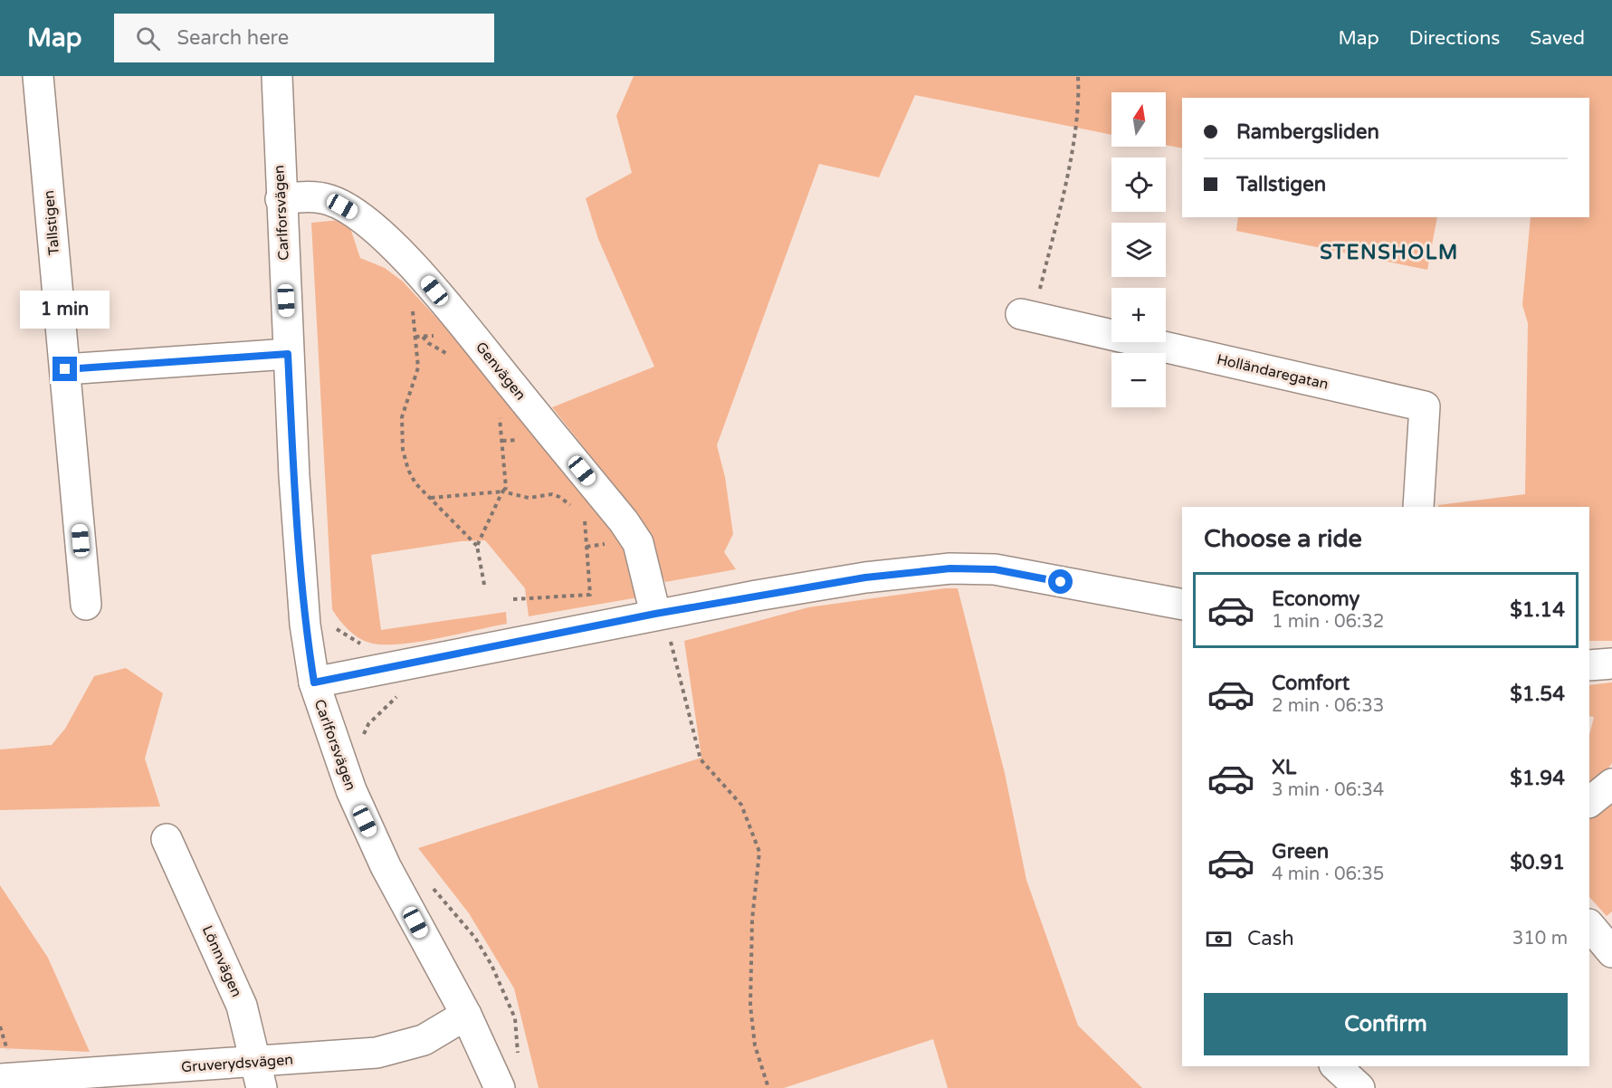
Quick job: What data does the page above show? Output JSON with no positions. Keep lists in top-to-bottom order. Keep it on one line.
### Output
{"streets":{"street":["Carlforsvägen","Tallstigen","Genvägen","Holländaregatan","Lönnvägen","Gruverydsvägen"]},"crossings":[["Carlforsvägen","Genvägen"],["Carlforsvägen","Gruverydsvägen"],["Lönnvägen","Gruverydsvägen"]],"districts":["STENSHOLM"],"north":"top","page":{"header":"Map","search":"Search here","nav":["Map","Directions","Saved"],"map_buttons":["+","−"],"banner":["Rambergsliden","Tallstigen"],"bubble":"1 min","heading":"Choose a ride","list":[{"name":"Economy","note":"1 min · 06:32","value":"$1.14"},{"name":"Comfort","note":"2 min · 06:33","value":"$1.54"},{"name":"XL","note":"3 min · 06:34","value":"$1.94"},{"name":"Green","note":"4 min · 06:35","value":"$0.91"}],"pay":["Cash","310 m"],"buttons":"Confirm"}}
